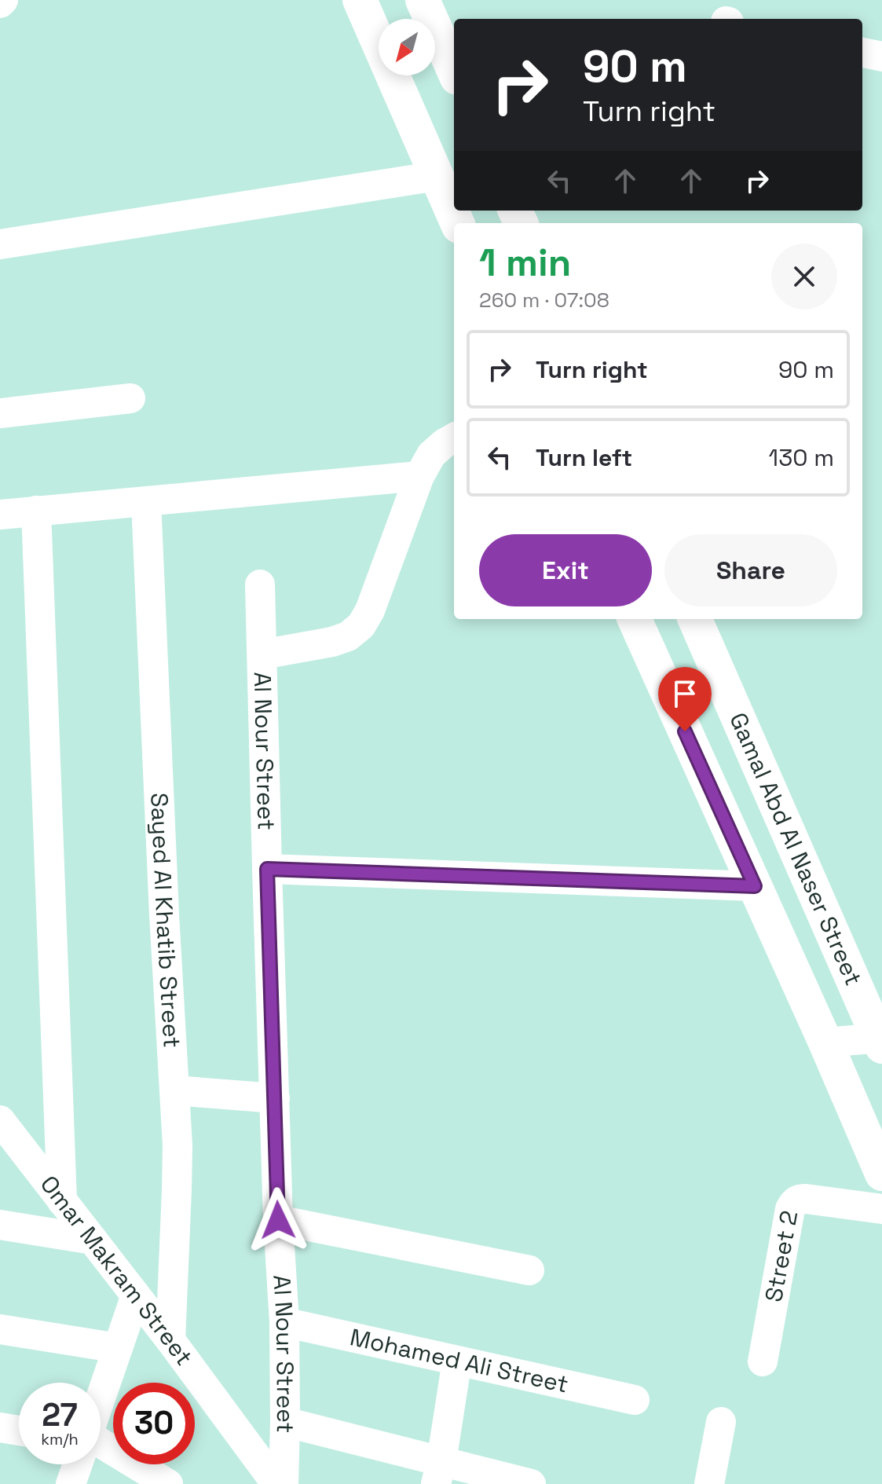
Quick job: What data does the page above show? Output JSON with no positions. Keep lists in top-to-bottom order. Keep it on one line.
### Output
{"streets":{"street":["Al Nour Street","Gamal Abd Al Naser Street","Sayed Al Khatib Street","Street 2","Omar Makram Street","Mohamed Ali Street"]},"crossings":[["Al Nour Street","Mohamed Ali Street"],["Sayed Al Khatib Street","Omar Makram Street"]],"north":"bottom left","page":{"turn":["90 m","Turn right"],"heading":["1 min","260 m · 07:08"],"list":[{"name":"Turn right","value":"90 m"},{"name":"Turn left","value":"130 m"}],"buttons":["Exit","Share"],"speed":"27 km/h","limit":"30"}}
